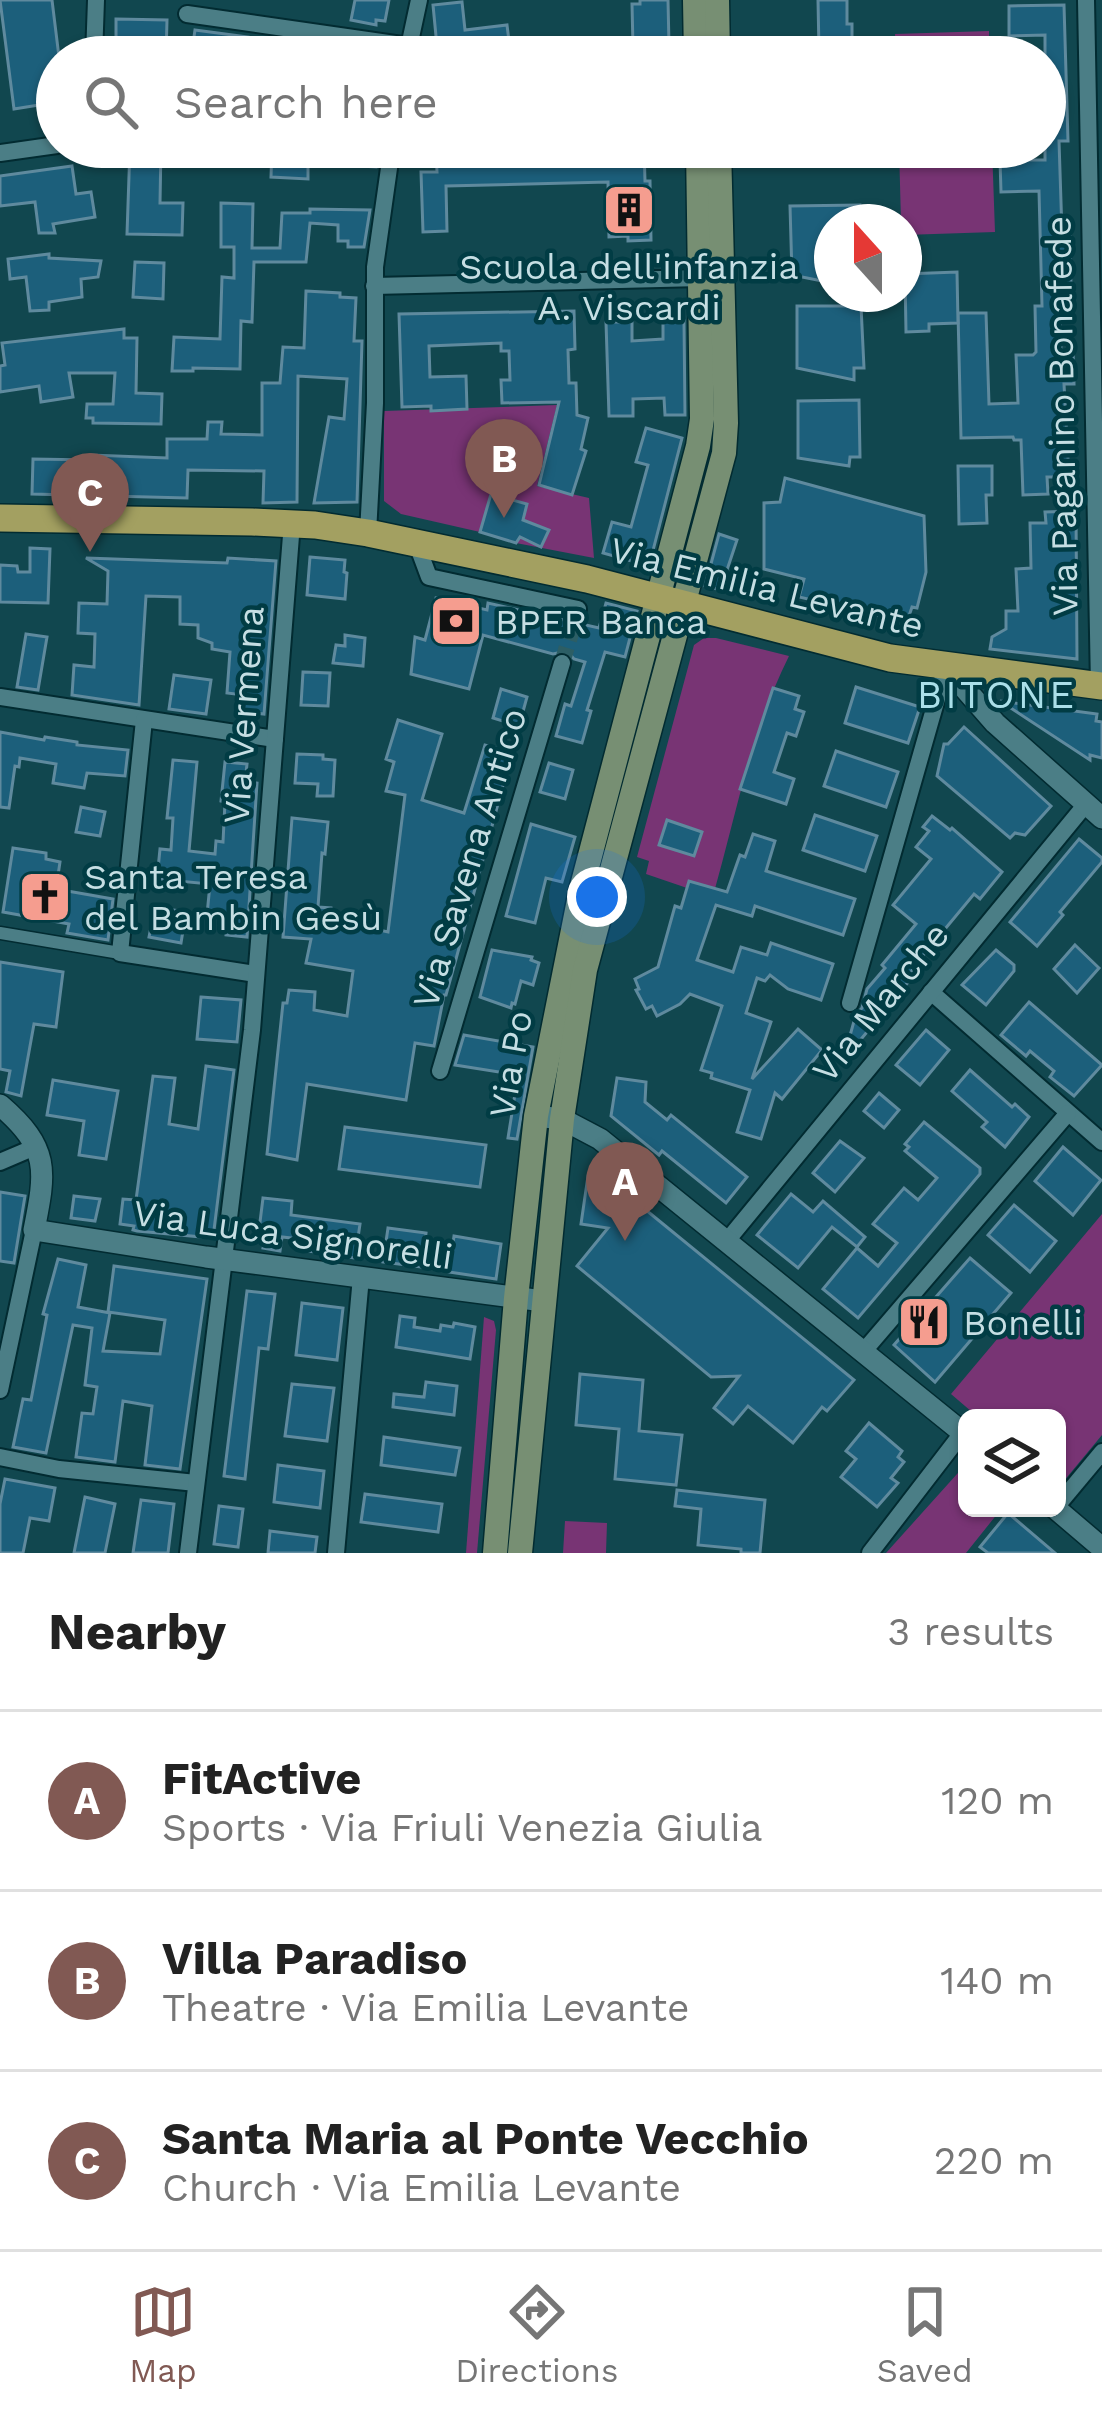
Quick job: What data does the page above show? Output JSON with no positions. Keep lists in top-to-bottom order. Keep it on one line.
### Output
{"streets":{"main road":["Via Emilia Levante","Via Po"],"street":["Via Paganino Bonafede","Via Vermena","Via Savena Antico","Via Marche","Via Luca Signorelli"]},"crossings":[["Via Paganino Bonafede","Via Emilia Levante"],["Via Emilia Levante","Via Vermena"],["Via Emilia Levante","Via Po"],["Via Vermena","Via Luca Signorelli"],["Via Po","Via Luca Signorelli"]],"districts":["BITONE"],"places":{"building":["Scuola dell'infanzia A. Viscardi"],"bank":["BPER Banca"],"church":["Santa Teresa del Bambin Gesù"],"restaurant":["Bonelli"]},"north":"top","page":{"search":"Search here","pins":["B","C","A"],"heading":["Nearby","3 results"],"list":[{"mark":"A","name":"FitActive","note":"Sports · Via Friuli Venezia Giulia","value":"120 m"},{"mark":"B","name":"Villa Paradiso","note":"Theatre · Via Emilia Levante","value":"140 m"},{"mark":"C","name":"Santa Maria al Ponte Vecchio","note":"Church · Via Emilia Levante","value":"220 m"}],"nav":["Map","Directions","Saved"]}}
